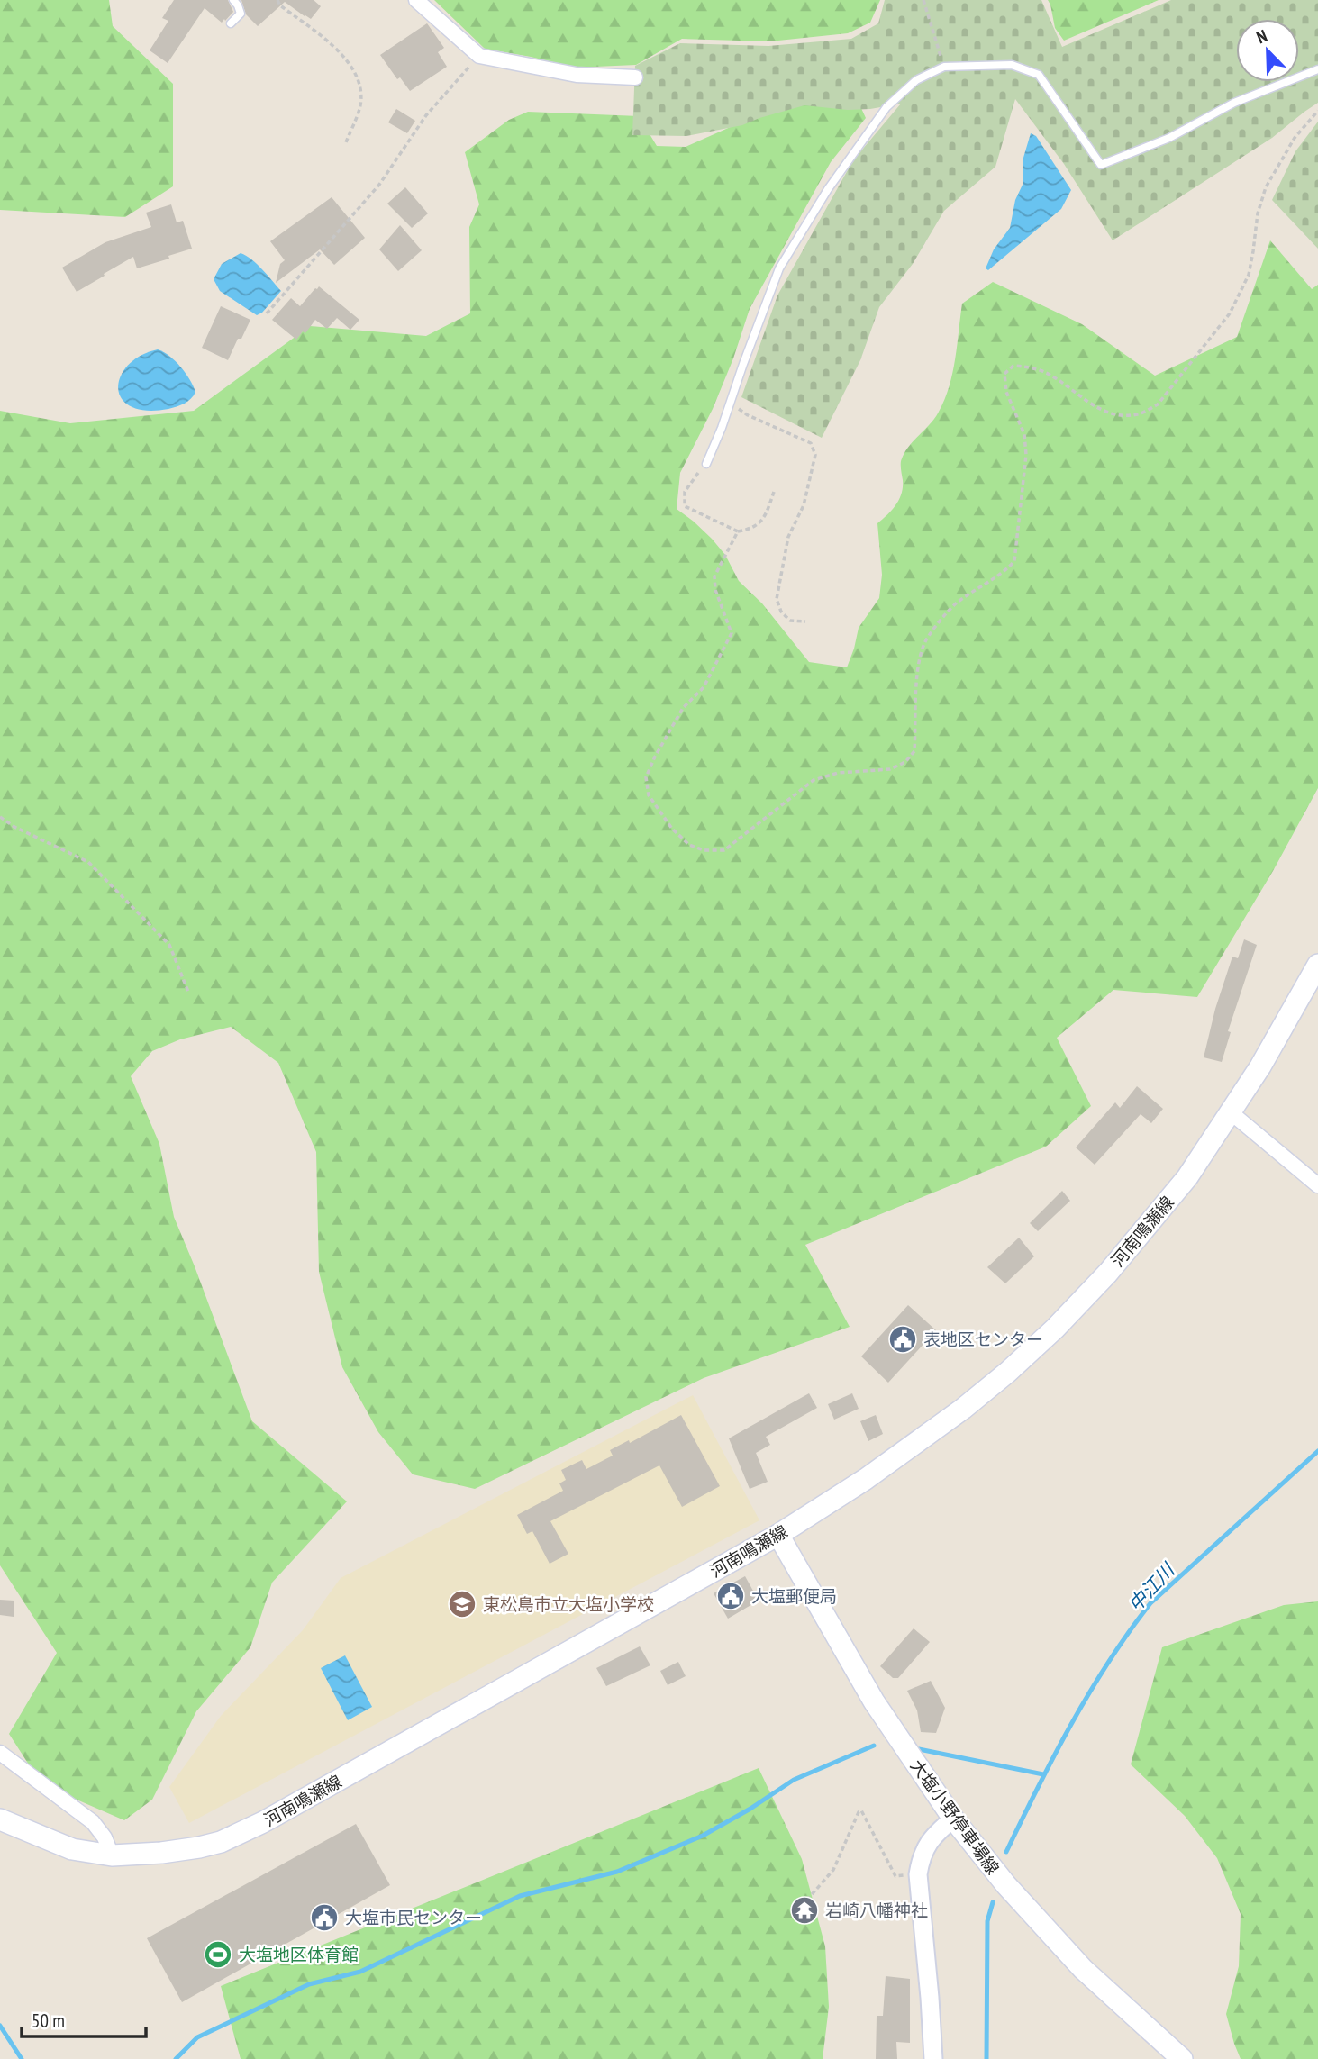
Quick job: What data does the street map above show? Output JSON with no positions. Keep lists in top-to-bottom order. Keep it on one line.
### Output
{"streets":{"main road":["河南鳴瀬線","大塩小野停車場線"]},"crossings":[["河南鳴瀬線","大塩小野停車場線"]],"water":["中江川"],"places":{"public building":["表地区センター","大塩郵便局","大塩市民センター"],"school or university":["東松島市立大塩小学校"],"temple":["岩崎八幡神社"],"sports":["大塩地区体育館"]},"scale_bar":"50 m","north":"top left"}
